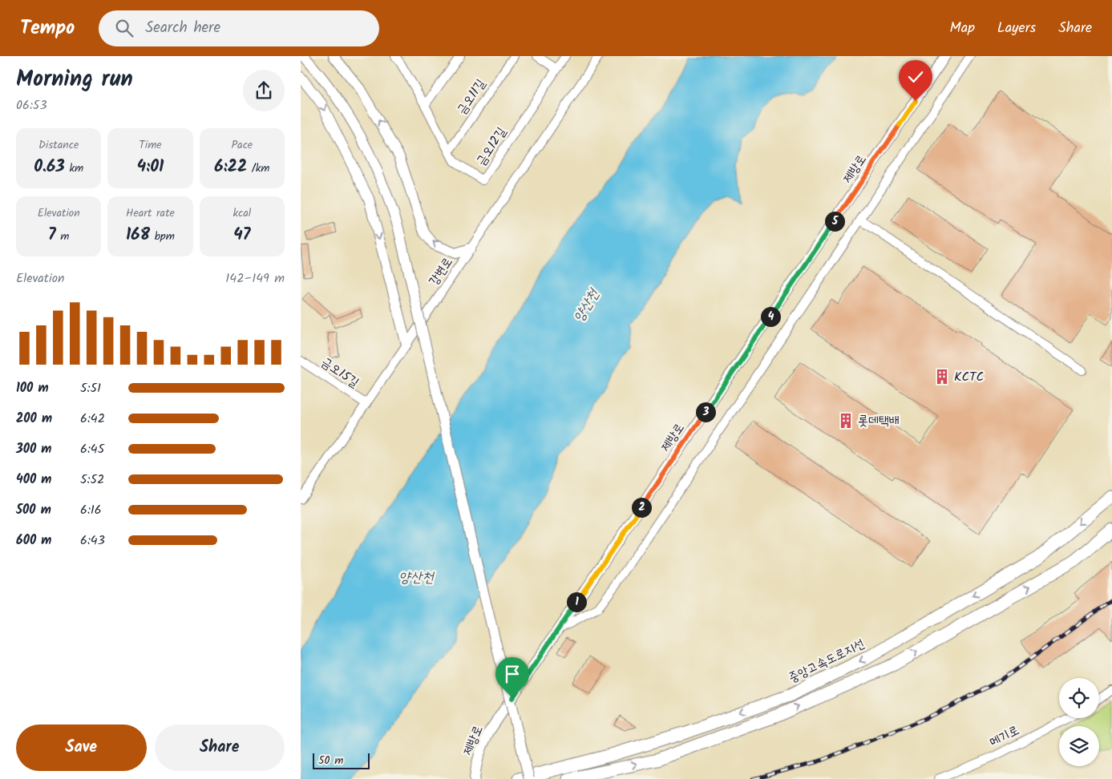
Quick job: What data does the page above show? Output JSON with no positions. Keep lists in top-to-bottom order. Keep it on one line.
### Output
{"streets":{"highway":["중앙고속도로지선"],"main road":["제방로"],"street":["금오11길","금오12길","강변로","금오15길","메기로"]},"crossings":[["금오11길","금오12길"],["강변로","금오15길"]],"water":["양산천"],"places":{"building":["KCTC","롯데택배"]},"scale_bar":"50 m","page":{"header":"Tempo","search":"Search here","nav":["Map","Layers","Share"],"heading":["Morning run","06:53"],"stats":[["Distance","0.63 km"],["Time","4:01"],["Pace","6:22 /km"],["Elevation","7 m"],["Heart rate","168 bpm"],["kcal","47"]],"pins":["5","4","3","2","1"],"chart":["Elevation","142–149 m"],"list":[{"name":"100 m","note":"5:51"},{"name":"200 m","note":"6:42"},{"name":"300 m","note":"6:45"},{"name":"400 m","note":"5:52"},{"name":"500 m","note":"6:16"},{"name":"600 m","note":"6:43"}],"buttons":["Save","Share"],"scale":"50 m"}}
